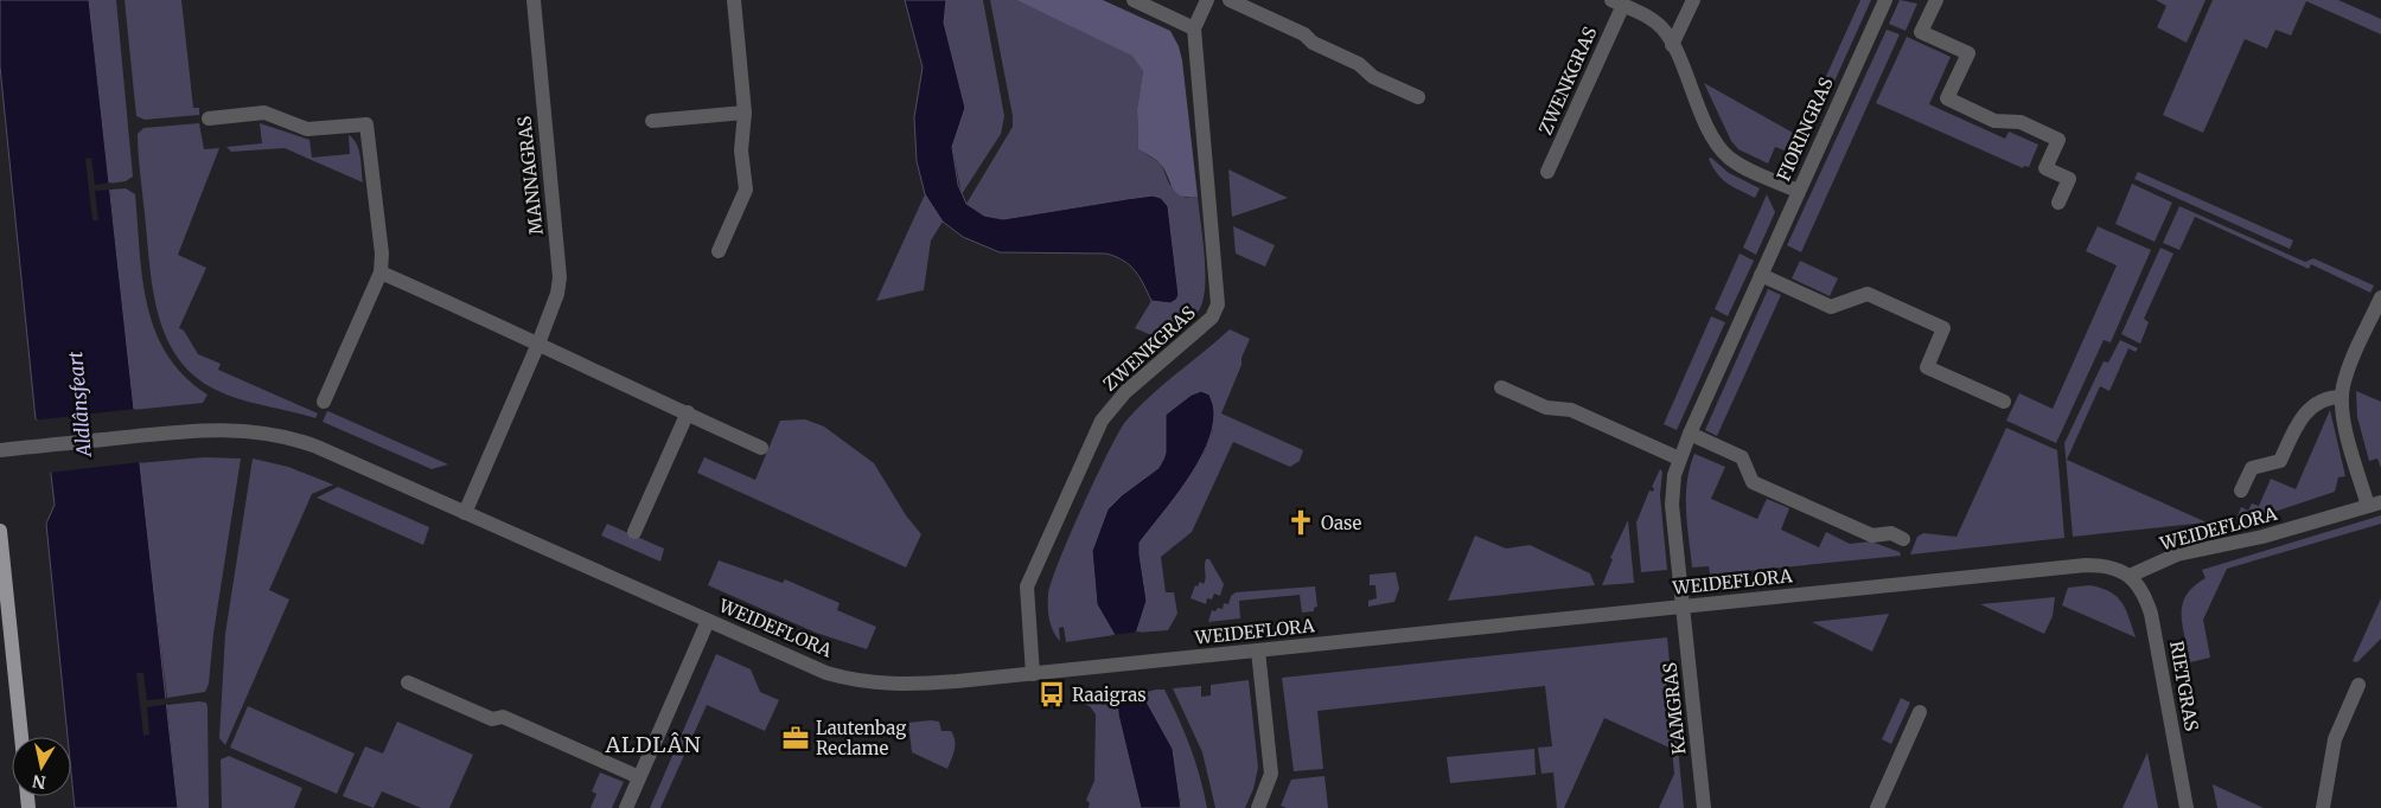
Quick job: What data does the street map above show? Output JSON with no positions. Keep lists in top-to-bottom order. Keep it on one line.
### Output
{"streets":{"street":["ZWENKGRAS","FIORINGRAS","MANNAGRAS","WEIDEFLORA","RIETGRAS","KAMGRAS"]},"crossings":[["ZWENKGRAS","FIORINGRAS"],["ZWENKGRAS","WEIDEFLORA"],["FIORINGRAS","WEIDEFLORA"],["FIORINGRAS","KAMGRAS"],["MANNAGRAS","WEIDEFLORA"],["WEIDEFLORA","RIETGRAS"],["WEIDEFLORA","KAMGRAS"]],"districts":["ALDLÂN"],"water":["Aldlânsfeart"],"places":{"church":["Oase"],"bus stop":["Raaigras"],"office":["Lautenbag Reclame"]},"north":"bottom"}
